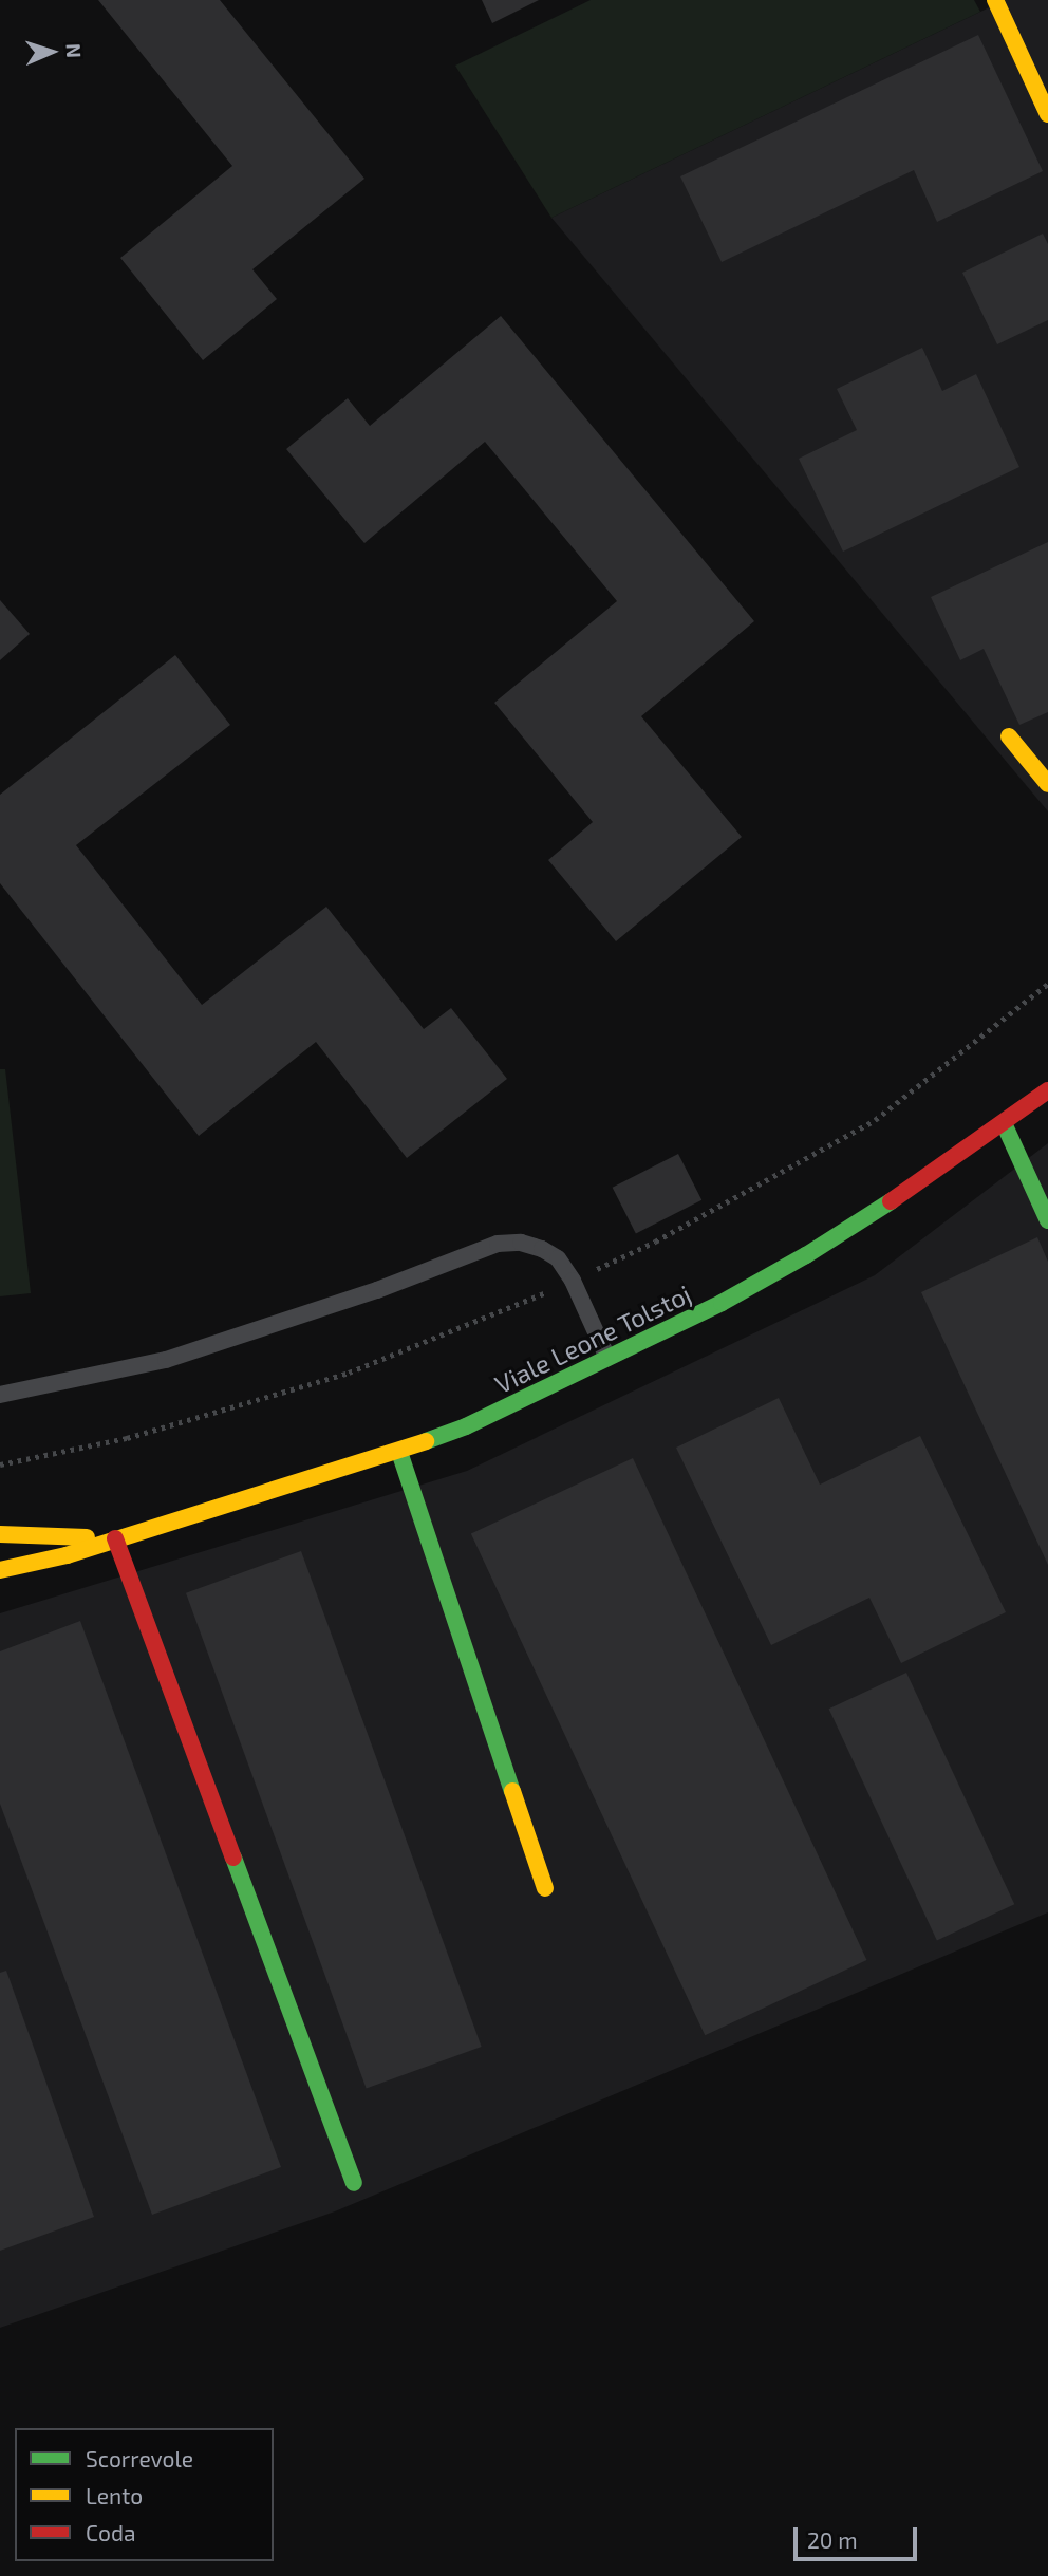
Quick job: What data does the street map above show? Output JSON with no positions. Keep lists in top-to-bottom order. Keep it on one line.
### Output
{"streets":{"street":["Viale Leone Tolstoj"]},"legend":["Scorrevole","Lento","Coda"],"scale_bar":"20 m","north":"right"}
